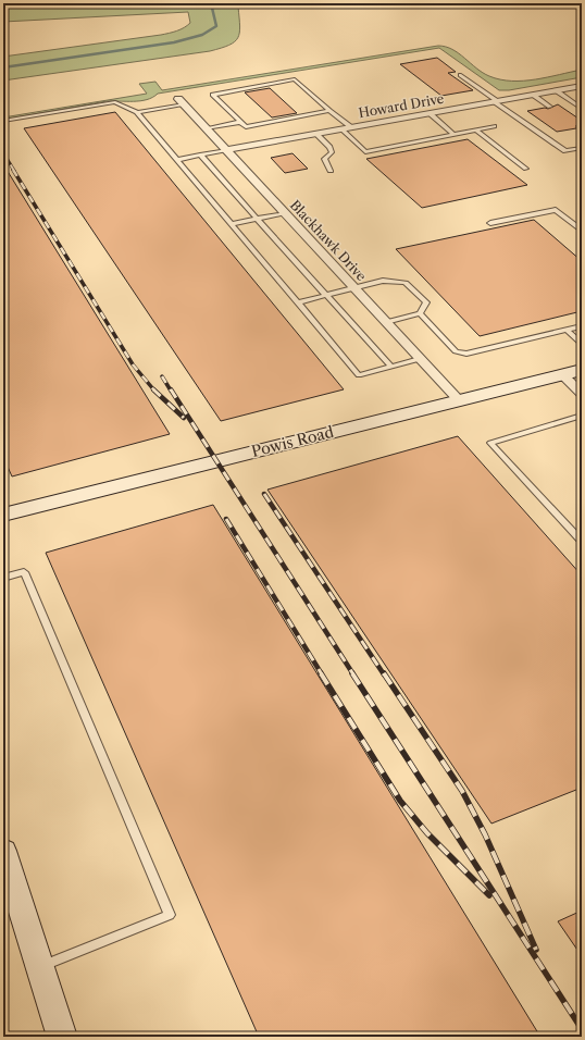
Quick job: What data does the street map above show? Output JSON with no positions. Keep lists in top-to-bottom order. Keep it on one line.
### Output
{"streets":{"street":["Howard Drive","Blackhawk Drive","Powis Road"]},"crossings":[["Howard Drive","Blackhawk Drive"],["Blackhawk Drive","Powis Road"]]}
